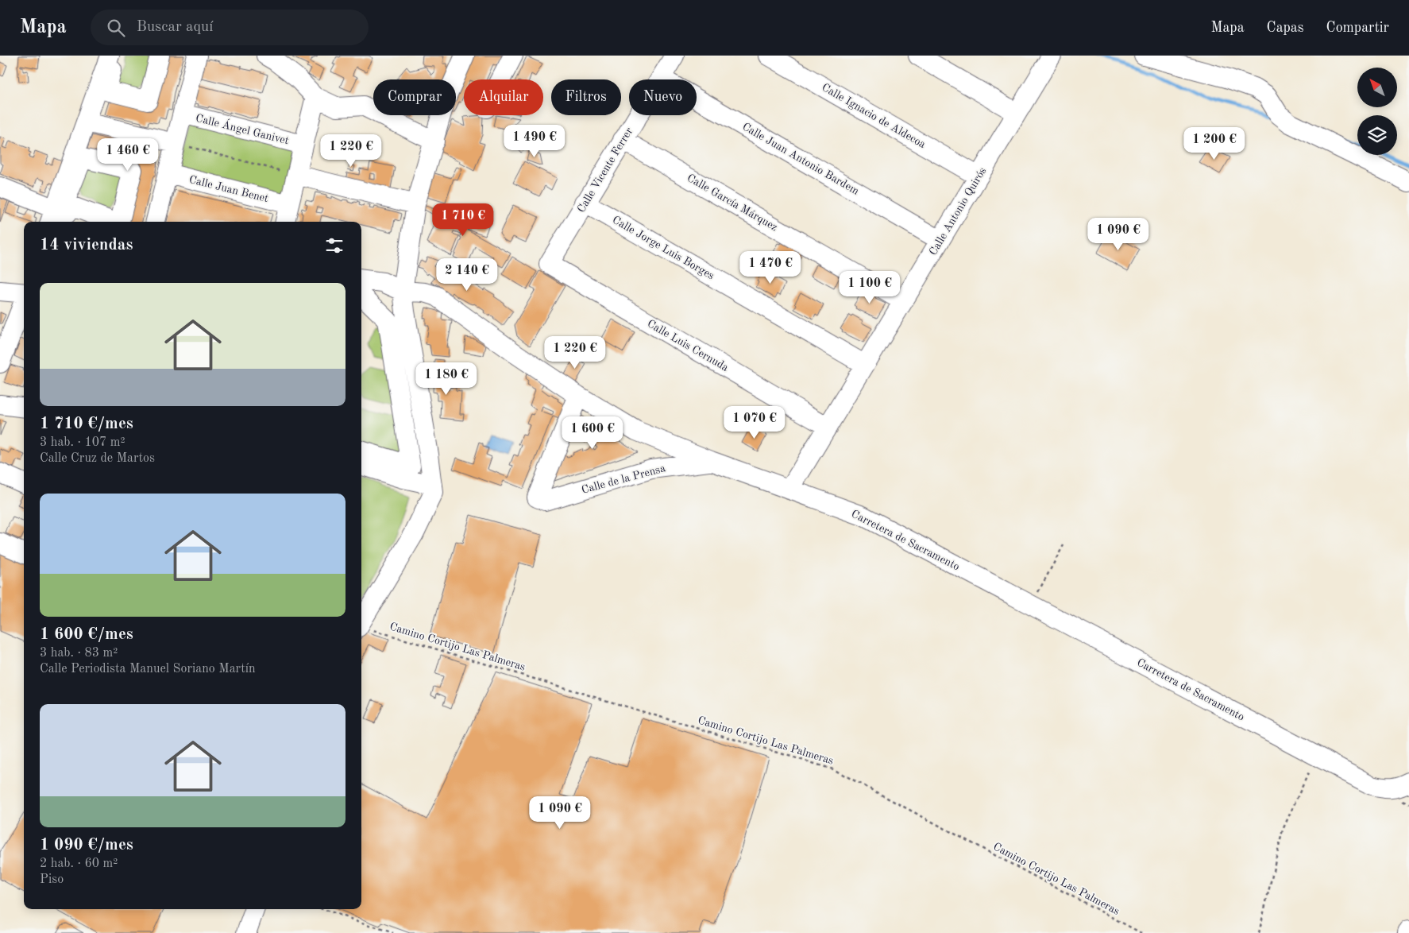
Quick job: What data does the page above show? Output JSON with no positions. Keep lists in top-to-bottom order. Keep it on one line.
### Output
{"streets":{"street":["Calle Ignacio de Aldecoa","Calle Ángel Ganivet","Calle Juan Antonio Bardem","Calle Vicente Ferrer","Calle Juan Benet","Calle García Márquez","Calle Antonio Quirós","Calle Jorge Luis Borges","Calle Luis Cernuda","Calle de la Prensa","Carretera de Sacramento"],"path":["Camino Cortijo Las Palmeras"]},"crossings":[["Calle Ignacio de Aldecoa","Calle Antonio Quirós"],["Calle Juan Antonio Bardem","Calle Vicente Ferrer"],["Calle Juan Antonio Bardem","Calle Antonio Quirós"],["Calle Vicente Ferrer","Calle García Márquez"],["Calle Vicente Ferrer","Calle Jorge Luis Borges"],["Calle Vicente Ferrer","Calle Luis Cernuda"],["Calle García Márquez","Calle Antonio Quirós"],["Calle Antonio Quirós","Calle Jorge Luis Borges"],["Calle Antonio Quirós","Calle Luis Cernuda"],["Calle Antonio Quirós","Carretera de Sacramento"],["Calle de la Prensa","Carretera de Sacramento"]],"north":"top left","page":{"header":"Mapa","search":"Buscar aquí","nav":["Mapa","Capas","Compartir"],"chip":["Comprar","Alquilar","Filtros","Nuevo"],"price":["1 490 €","1 200 €","1 220 €","1 460 €","1 710 €","1 090 €","1 470 €","2 140 €","1 100 €","1 220 €","1 180 €","1 070 €","1 600 €","1 090 €"],"heading":"14 viviendas","list":[{"name":"1 710 €/mes","note":"3 hab. · 107 m² · Calle Cruz de Martos"},{"name":"1 600 €/mes","note":"3 hab. · 83 m² · Calle Periodista Manuel Soriano Martín"},{"name":"1 090 €/mes","note":"2 hab. · 60 m² · Piso"}]}}
